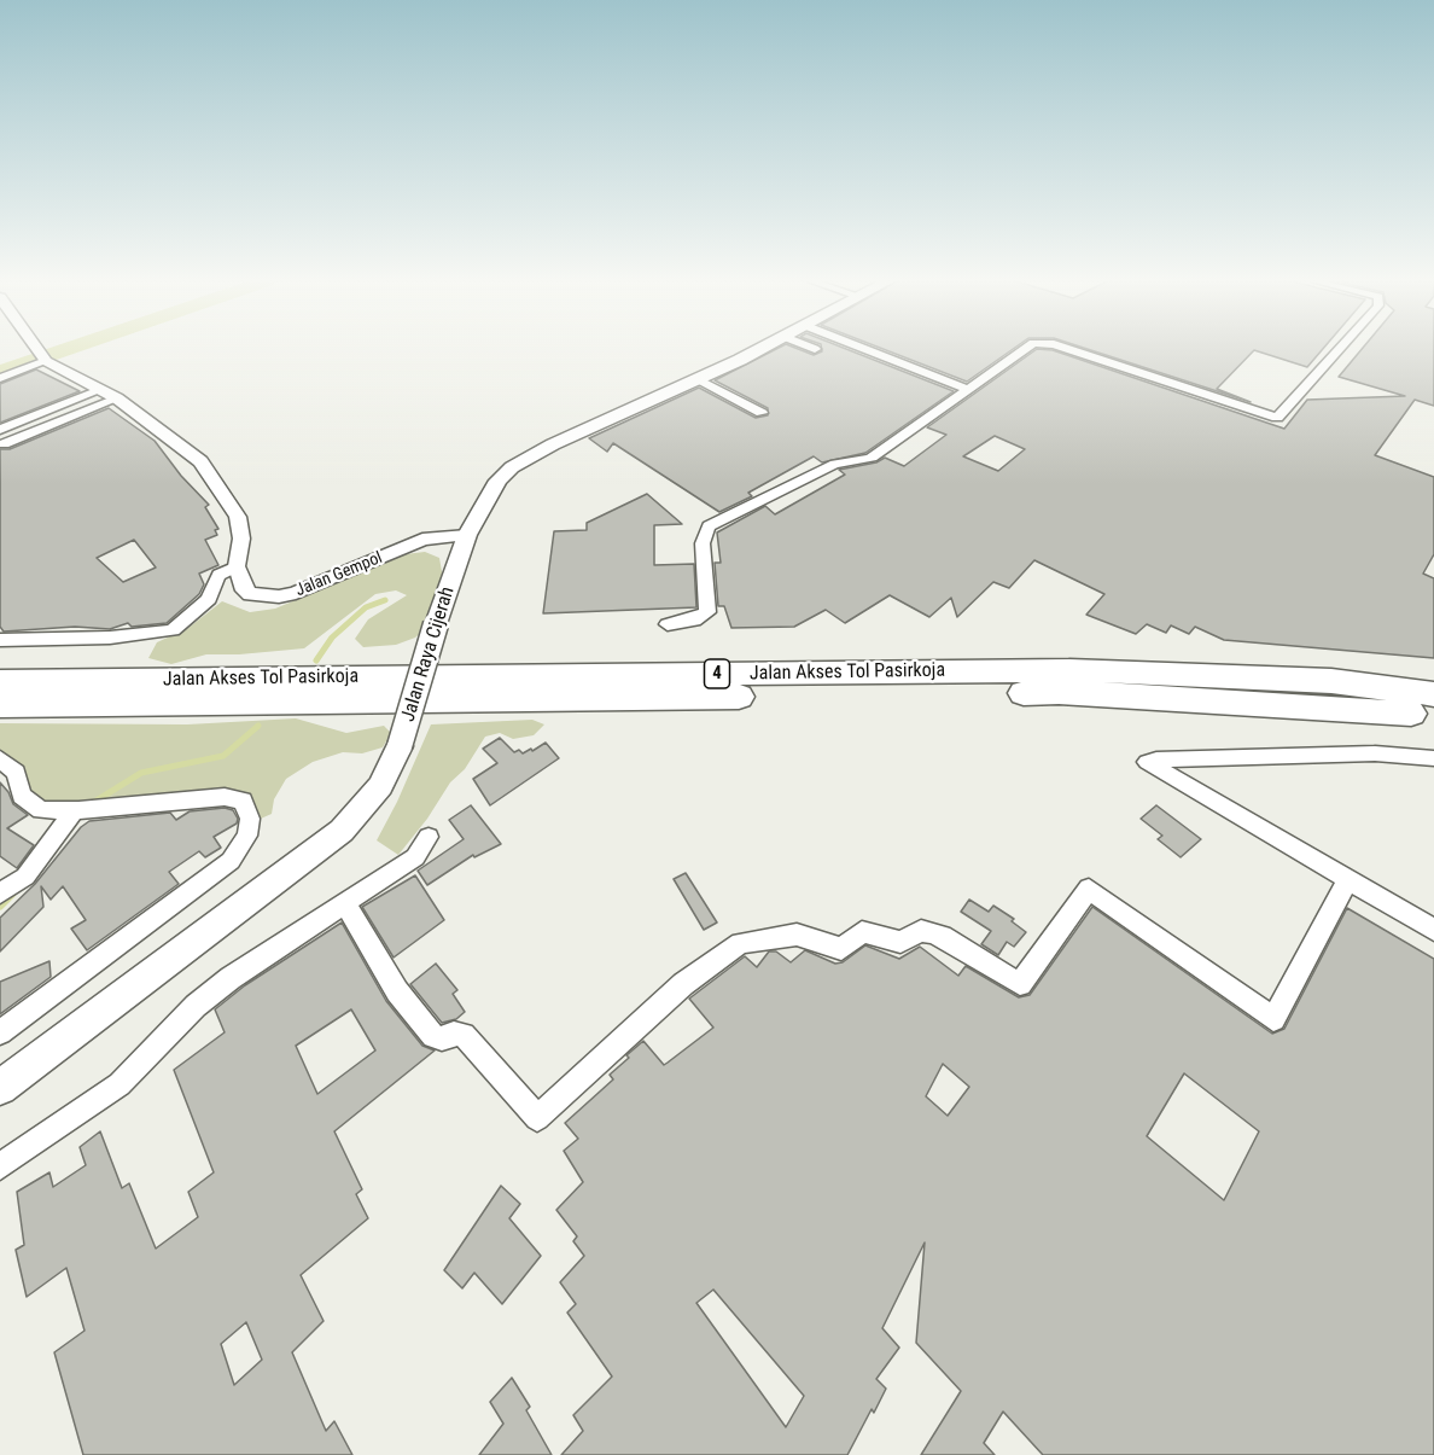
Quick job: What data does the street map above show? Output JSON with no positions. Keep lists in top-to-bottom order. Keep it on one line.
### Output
{"streets":{"highway":["Jalan Akses Tol Pasirkoja","4"],"main road":["Jalan Raya Cijerah"],"street":["Jalan Gempol"]},"crossings":[["Jalan Gempol","Jalan Raya Cijerah"]]}
